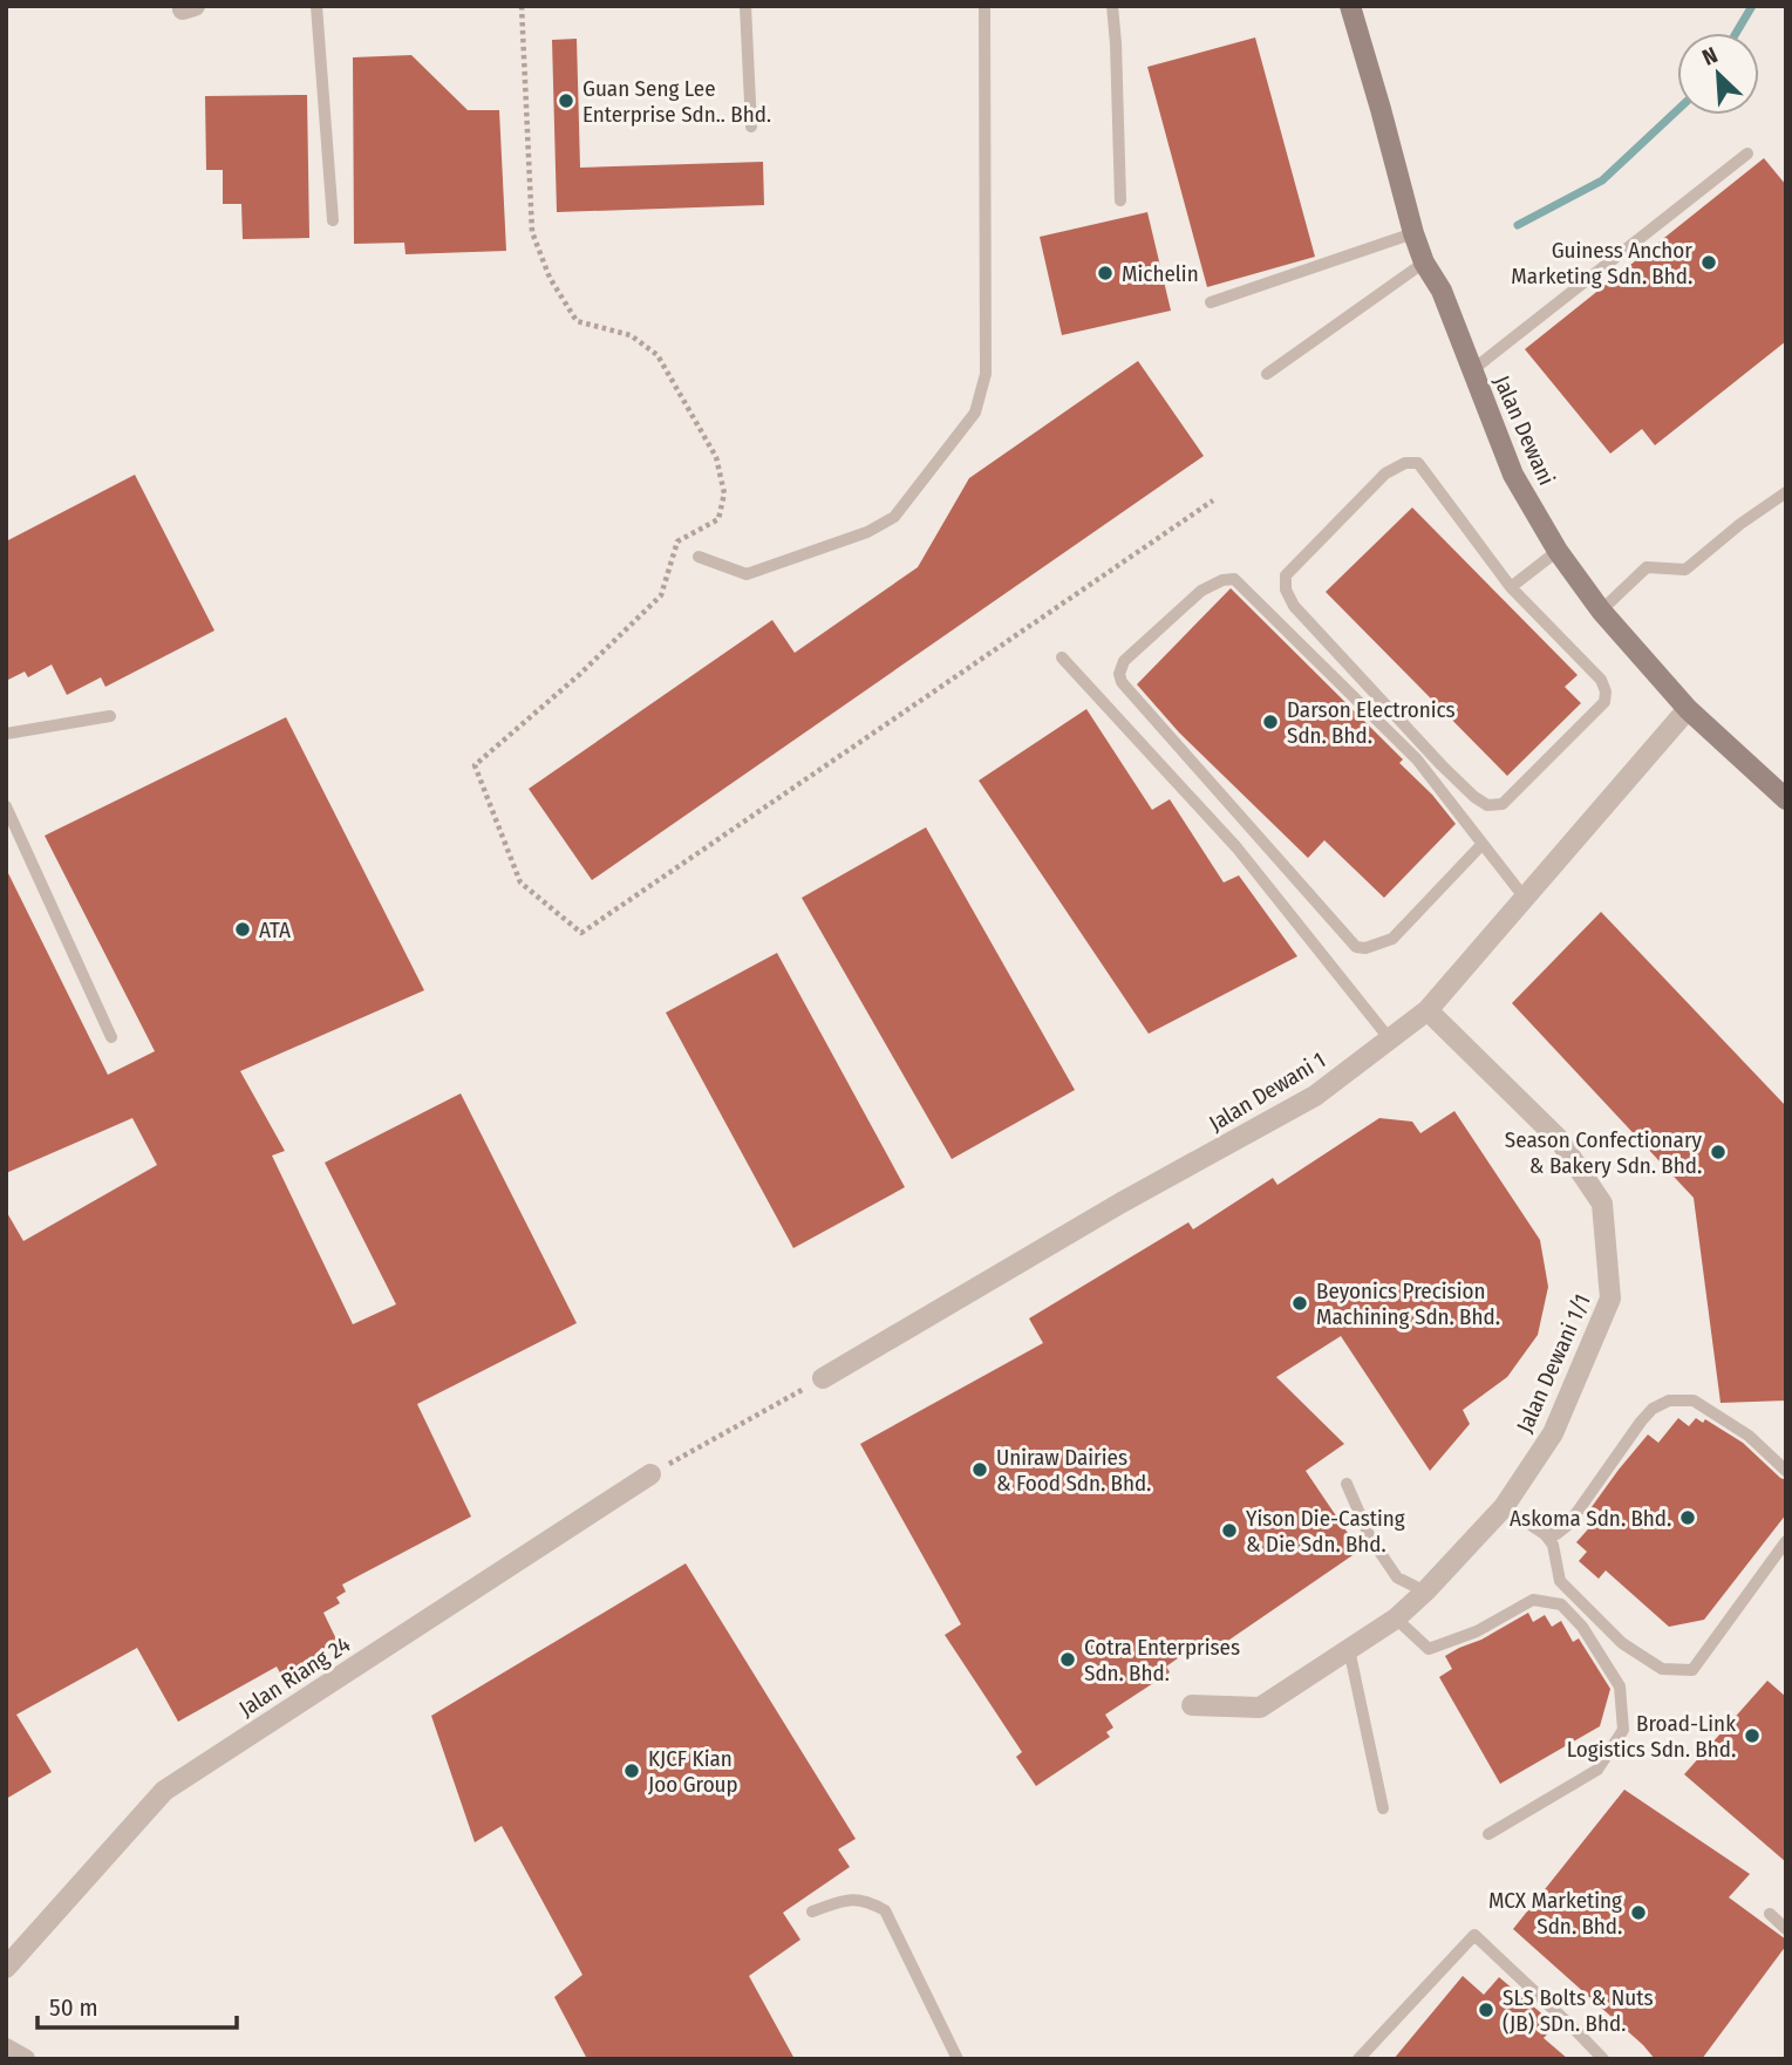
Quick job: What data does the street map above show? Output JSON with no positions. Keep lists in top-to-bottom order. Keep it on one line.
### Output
{"streets":{"street":["Jalan Dewani","Jalan Dewani 1","Jalan Dewani 1/1","Jalan Riang 24"]},"crossings":[["Jalan Dewani","Jalan Dewani 1"],["Jalan Dewani 1","Jalan Dewani 1/1"]],"places":["Guan Seng Lee Enterprise Sdn.. Bhd.","Guiness Anchor Marketing Sdn. Bhd.","Michelin","Darson Electronics Sdn. Bhd.","ATA","Season Confectionary & Bakery Sdn. Bhd.","Beyonics Precision Machining Sdn. Bhd.","Uniraw Dairies & Food Sdn. Bhd.","Askoma Sdn. Bhd.","Yison Die-Casting & Die Sdn. Bhd.","Cotra Enterprises Sdn. Bhd.","Broad-Link Logistics Sdn. Bhd.","KJCF Kian Joo Group","MCX Marketing Sdn. Bhd.","SLS Bolts & Nuts (JB) SDn. Bhd."],"scale_bar":"50 m","north":"top left"}
